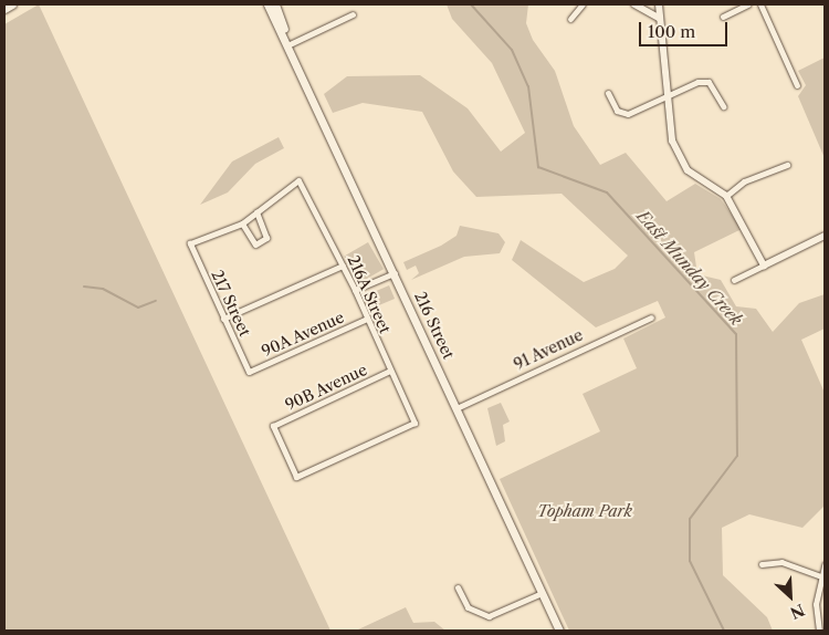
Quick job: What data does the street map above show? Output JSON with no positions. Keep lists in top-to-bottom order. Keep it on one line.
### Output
{"streets":{"main road":["216 Street"],"street":["216A Street","217 Street","90A Avenue","91 Avenue","90B Avenue"]},"crossings":[["216A Street","90A Avenue"],["216A Street","90B Avenue"],["217 Street","90A Avenue"],["216 Street","91 Avenue"]],"water":["East Munday Creek"],"parks":["Topham Park"],"scale_bar":"100 m","north":"bottom right"}
